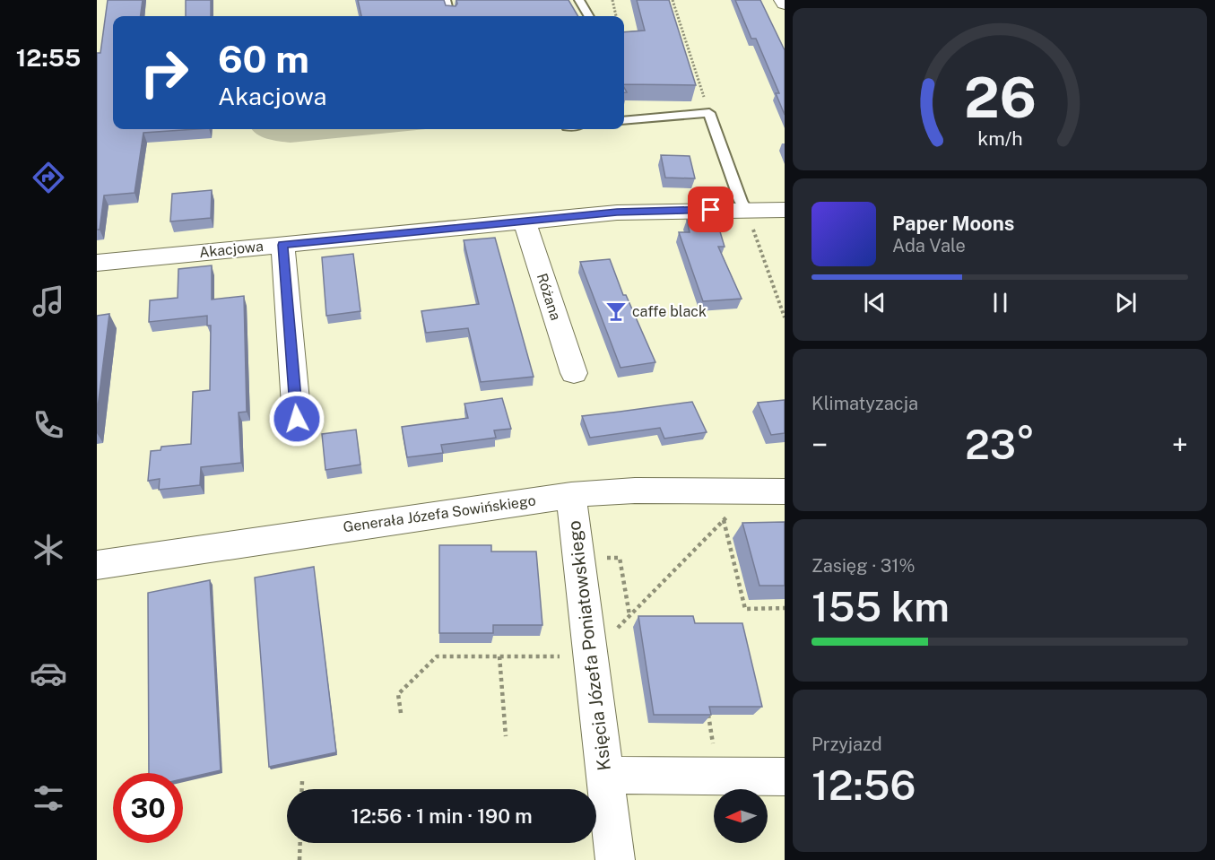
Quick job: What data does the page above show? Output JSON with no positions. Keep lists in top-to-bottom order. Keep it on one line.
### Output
{"streets":{"street":["Akacjowa","Różana","Generała Józefa Sowińskiego","Księcia Józefa Poniatowskiego"]},"crossings":[["Akacjowa","Różana"],["Generała Józefa Sowińskiego","Księcia Józefa Poniatowskiego"]],"places":{"bar":["caffe black"]},"north":"left","page":{"tabs":"12:55","turn":["60 m","Akacjowa"],"song":["Paper Moons","Ada Vale"],"tile":["Klimatyzacja",["Zasięg · 31%","155 km"],["Przyjazd","12:56"]],"heat":["−","23°","+"],"limit":"30","trip":"12:56 · 1 min · 190 m","gauge":["26","km/h"]}}
